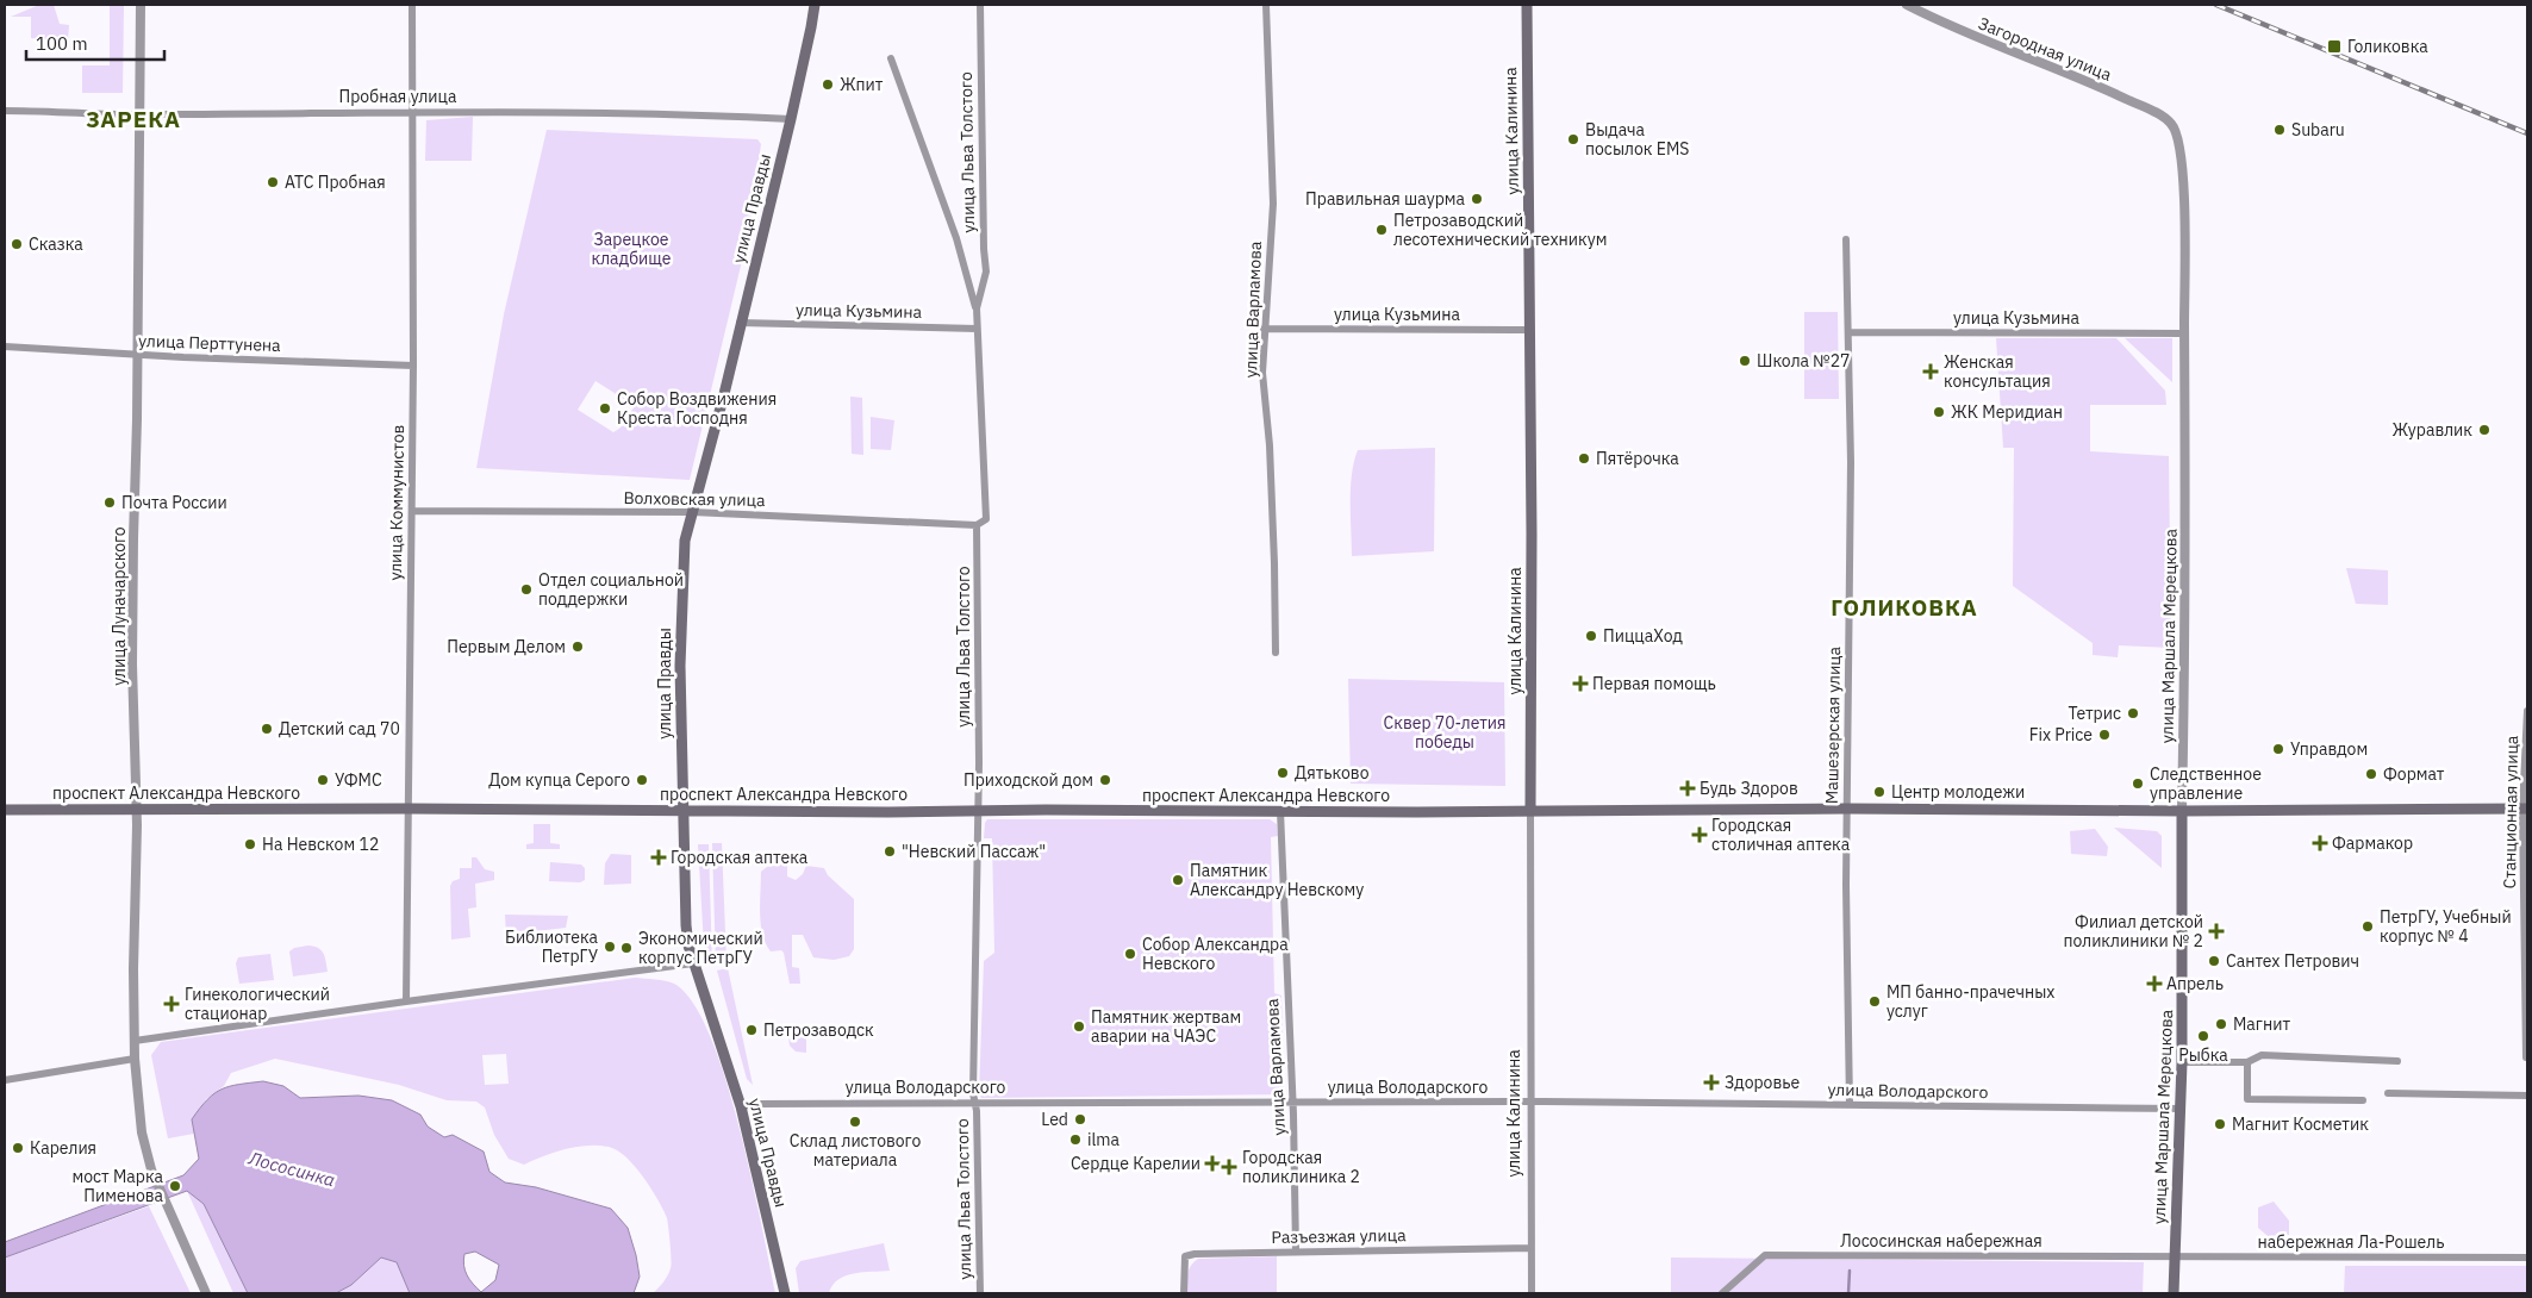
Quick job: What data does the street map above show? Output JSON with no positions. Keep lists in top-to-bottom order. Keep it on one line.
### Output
{"streets":{"main road":["улица Калинина","улица Правды","улица Маршала Мерецкова","проспект Александра Невского"],"street":["Загородная улица","Пробная улица","улица Льва Толстого","улица Варламова","улица Кузьмина","улица Перттунена","Волховская улица","улица Коммунистов","улица Луначарского","Машезерская улица","Станционная улица","улица Володарского","Разъезжая улица","Лососинская набережная","набережная Ла-Рошель"]},"crossings":[["Загородная улица","улица Маршала Мерецкова"],["Пробная улица","улица Правды"],["Пробная улица","улица Коммунистов"],["Пробная улица","улица Луначарского"],["улица Калинина","улица Кузьмина"],["улица Калинина","проспект Александра Невского"],["улица Калинина","улица Володарского"],["улица Калинина","Разъезжая улица"],["улица Льва Толстого","улица Кузьмина"],["улица Льва Толстого","Волховская улица"],["улица Льва Толстого","проспект Александра Невского"],["улица Льва Толстого","улица Володарского"],["улица Правды","улица Кузьмина"],["улица Правды","Волховская улица"],["улица Правды","проспект Александра Невского"],["улица Правды","улица Володарского"],["улица Варламова","улица Кузьмина"],["улица Варламова","проспект Александра Невского"],["улица Варламова","улица Володарского"],["улица Варламова","Разъезжая улица"],["улица Кузьмина","улица Маршала Мерецкова"],["улица Кузьмина","Машезерская улица"],["улица Перттунена","улица Коммунистов"],["улица Перттунена","улица Луначарского"],["Волховская улица","улица Коммунистов"],["улица Коммунистов","проспект Александра Невского"],["улица Луначарского","проспект Александра Невского"],["улица Маршала Мерецкова","проспект Александра Невского"],["улица Маршала Мерецкова","улица Володарского"],["улица Маршала Мерецкова","Лососинская набережная"],["улица Маршала Мерецкова","набережная Ла-Рошель"],["Машезерская улица","проспект Александра Невского"],["Машезерская улица","улица Володарского"],["проспект Александра Невского","Станционная улица"],["Лососинская набережная","набережная Ла-Рошель"]],"districts":["ЗАРЕКА","ГОЛИКОВКА"],"water":["Лососинка"],"parks":["Зарецкое кладбище","Сквер 70-летия победы"],"places":{"transit":["Голиковка"],"other":["Жпит","Subaru","Выдача посылок EMS","АТС Пробная","Правильная шаурма","Петрозаводский лесотехнический техникум","Сказка","Школа №27","Собор Воздвижения Креста Господня","ЖК Меридиан","Журавлик","Пятёрочка","Почта России","Отдел социальной поддержки","ПиццаХод","Первым Делом","Тетрис","Детский сад 70","Fix Price","Управдом","Дятьково","Формат","УФМС","Дом купца Серого","Приходской дом","Следственное управление","Центр молодежи","На Невском 12","\"Невский Пассаж\"","Памятник Александру Невскому","ПетрГУ, Учебный корпус № 4","Библиотека ПетрГУ","Экономический корпус ПетрГУ","Собор Александра Невского","Сантех Петрович","МП банно-прачечных услуг","Магнит","Памятник жертвам аварии на ЧАЭС","Петрозаводск","Рыбка","Led","Склад листового материала","Магнит Косметик","ilma","Карелия","мост Марка Пименова"],"health":["Женская консультация","Первая помощь","Будь Здоров","Городская столичная аптека","Фармакор","Городская аптека","Филиал детской поликлиники № 2","Апрель","Гинекологический стационар","Здоровье","Сердце Карелии","Городская поликлиника 2"]},"scale_bar":"100 m"}
